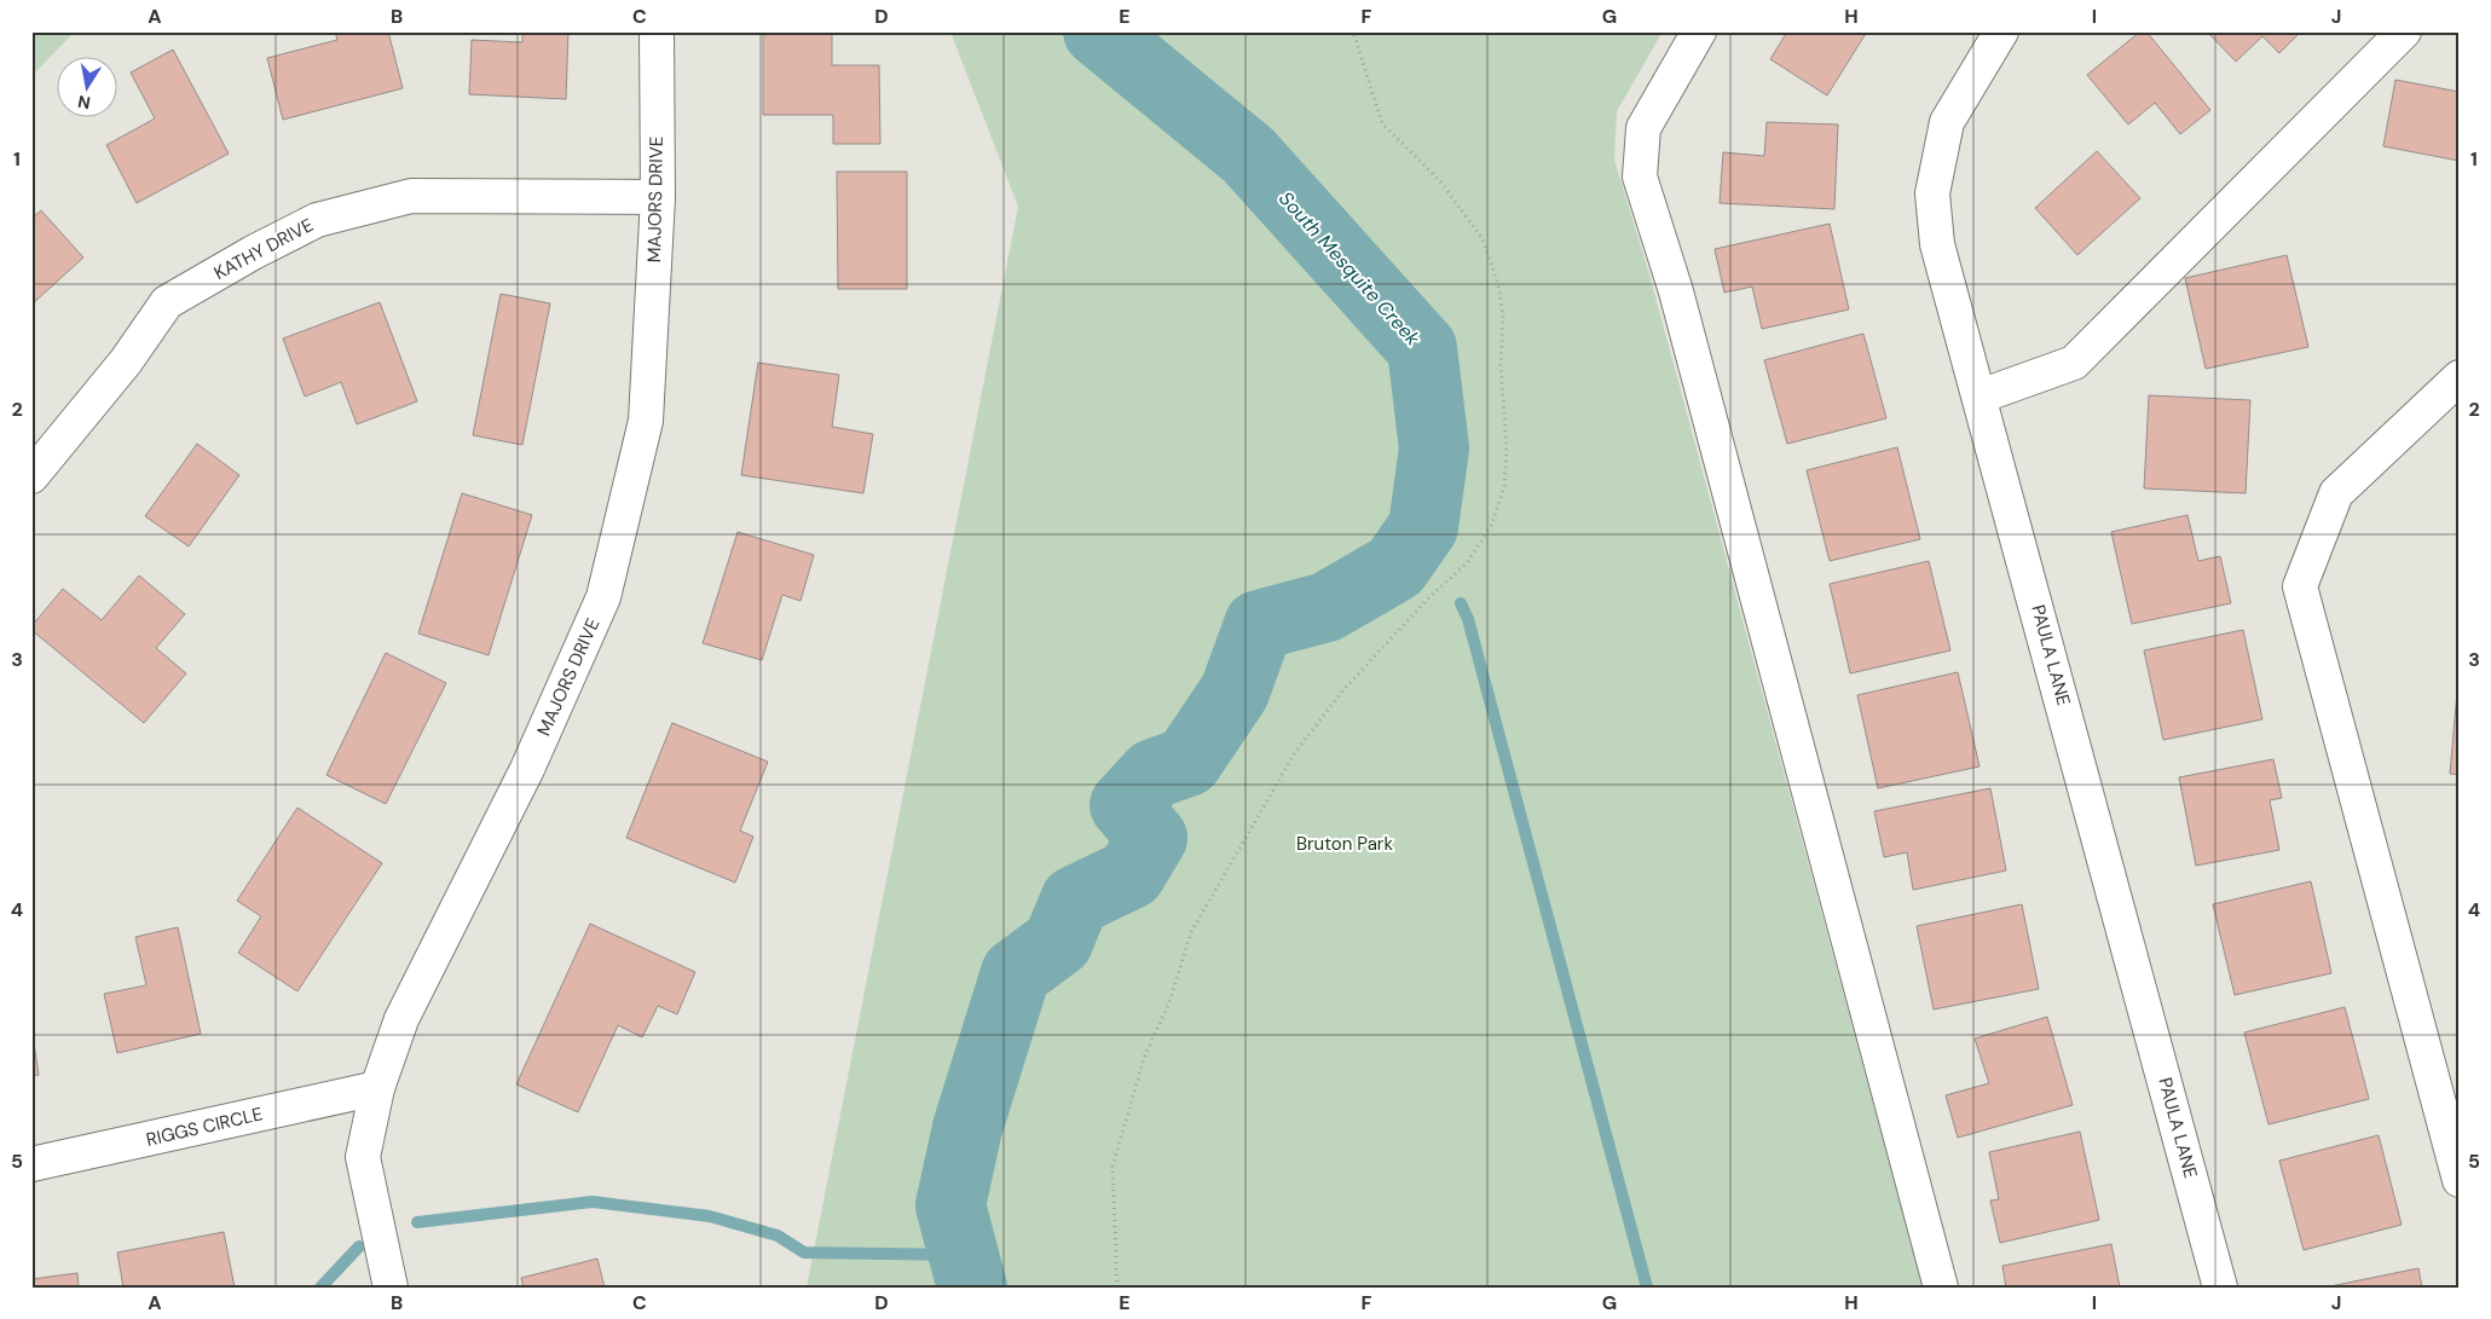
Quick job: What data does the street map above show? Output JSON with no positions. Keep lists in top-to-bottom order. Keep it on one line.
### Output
{"streets":{"street":["MAJORS DRIVE","KATHY DRIVE","PAULA LANE","RIGGS CIRCLE"]},"crossings":[["MAJORS DRIVE","KATHY DRIVE"],["MAJORS DRIVE","RIGGS CIRCLE"]],"water":["South Mesquite Creek"],"parks":["Bruton Park"],"north":"bottom","grid":{"columns":["A","B","C","D","E","F","G","H","I","J"],"rows":["1","2","3","4","5"]}}
